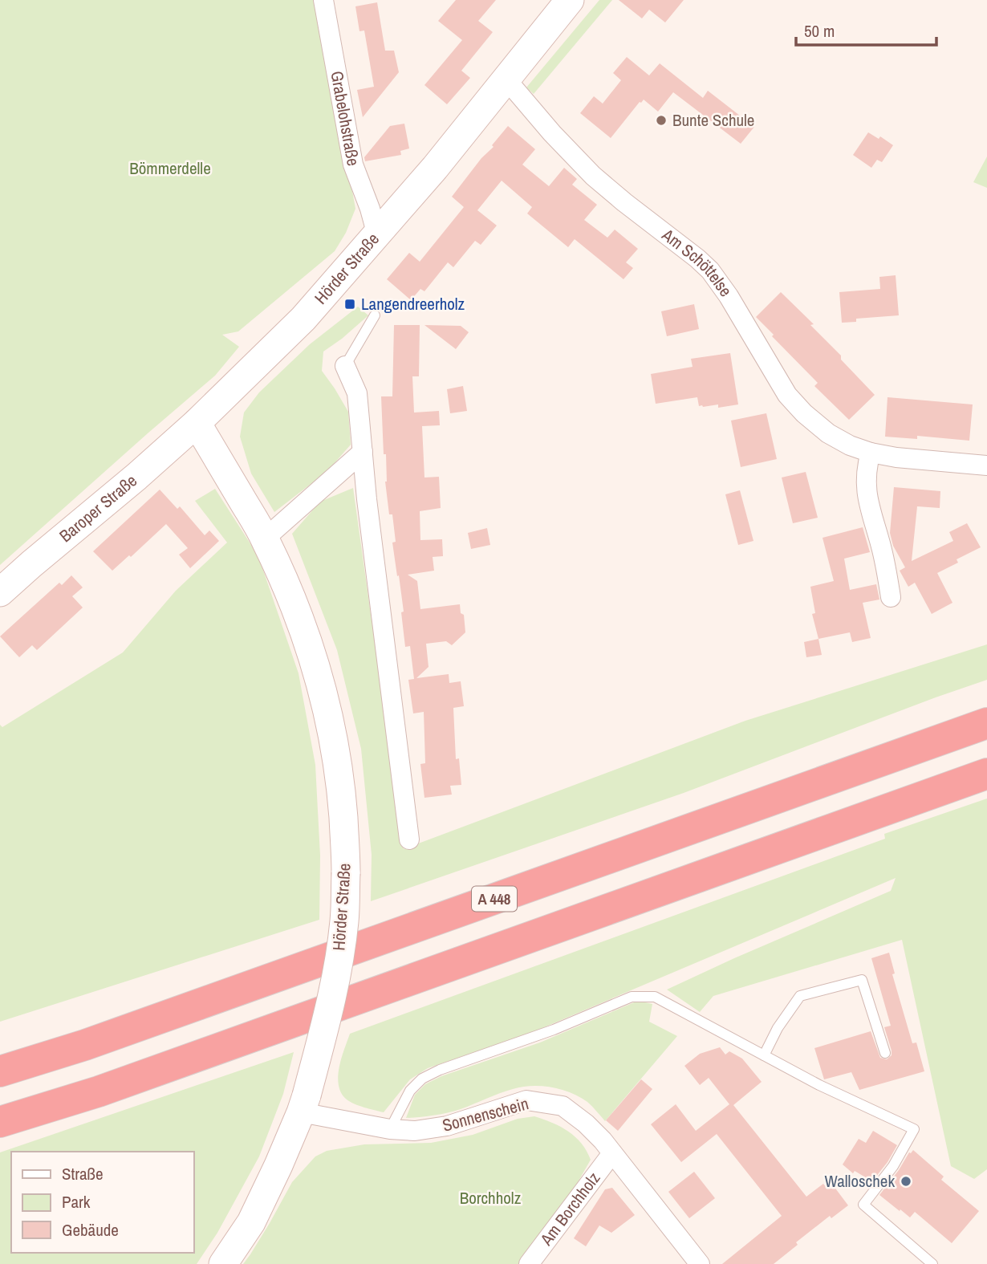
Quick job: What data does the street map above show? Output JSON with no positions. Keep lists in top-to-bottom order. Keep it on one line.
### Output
{"streets":{"highway":["A 448"],"main road":["Hörder Straße","Baroper Straße"],"street":["Grabelohstraße","Am Schöttelse","Sonnenschein","Am Borchholz"]},"crossings":[["Grabelohstraße","Hörder Straße"],["Am Schöttelse","Hörder Straße"],["Hörder Straße","Baroper Straße"],["Hörder Straße","Sonnenschein"],["Sonnenschein","Am Borchholz"]],"parks":["Bömmerdelle","Borchholz"],"places":{"other":["Bunte Schule","Walloschek"],"transit":["Langendreerholz"]},"legend":["Straße","Park","Gebäude"],"scale_bar":"50 m"}
